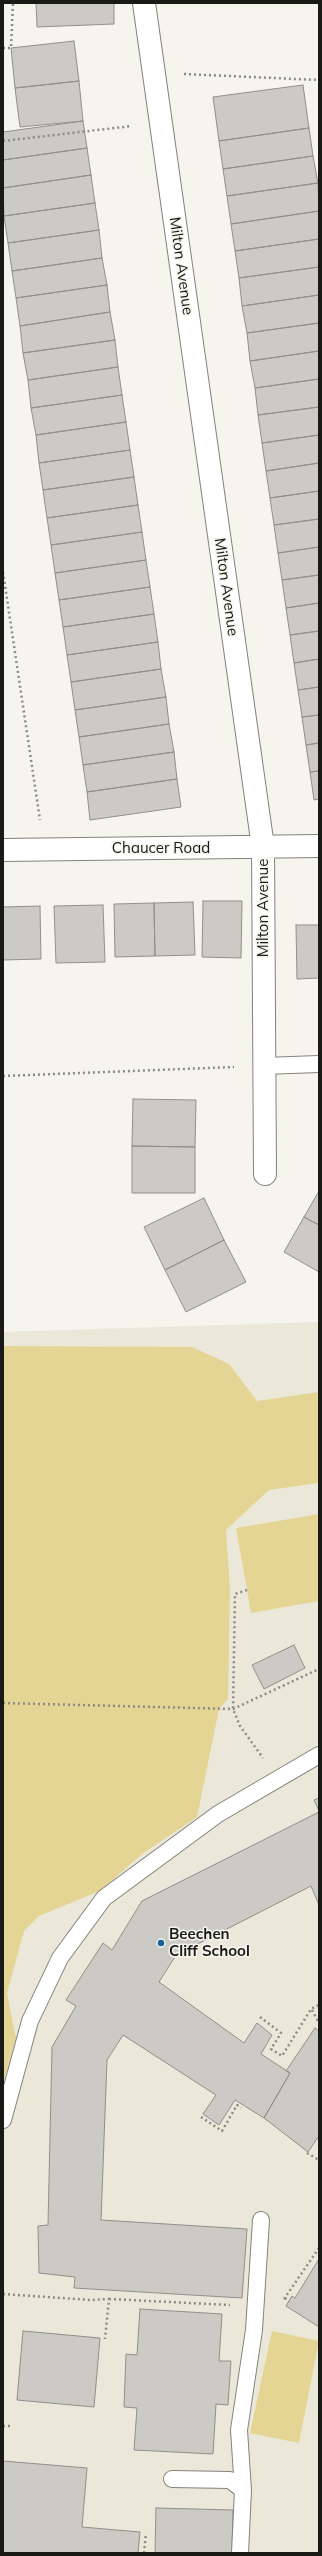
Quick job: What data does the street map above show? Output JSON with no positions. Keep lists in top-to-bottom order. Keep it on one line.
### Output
{"streets":{"street":["Milton Avenue","Chaucer Road"]},"crossings":[["Milton Avenue","Chaucer Road"]],"places":["Beechen Cliff School"]}
